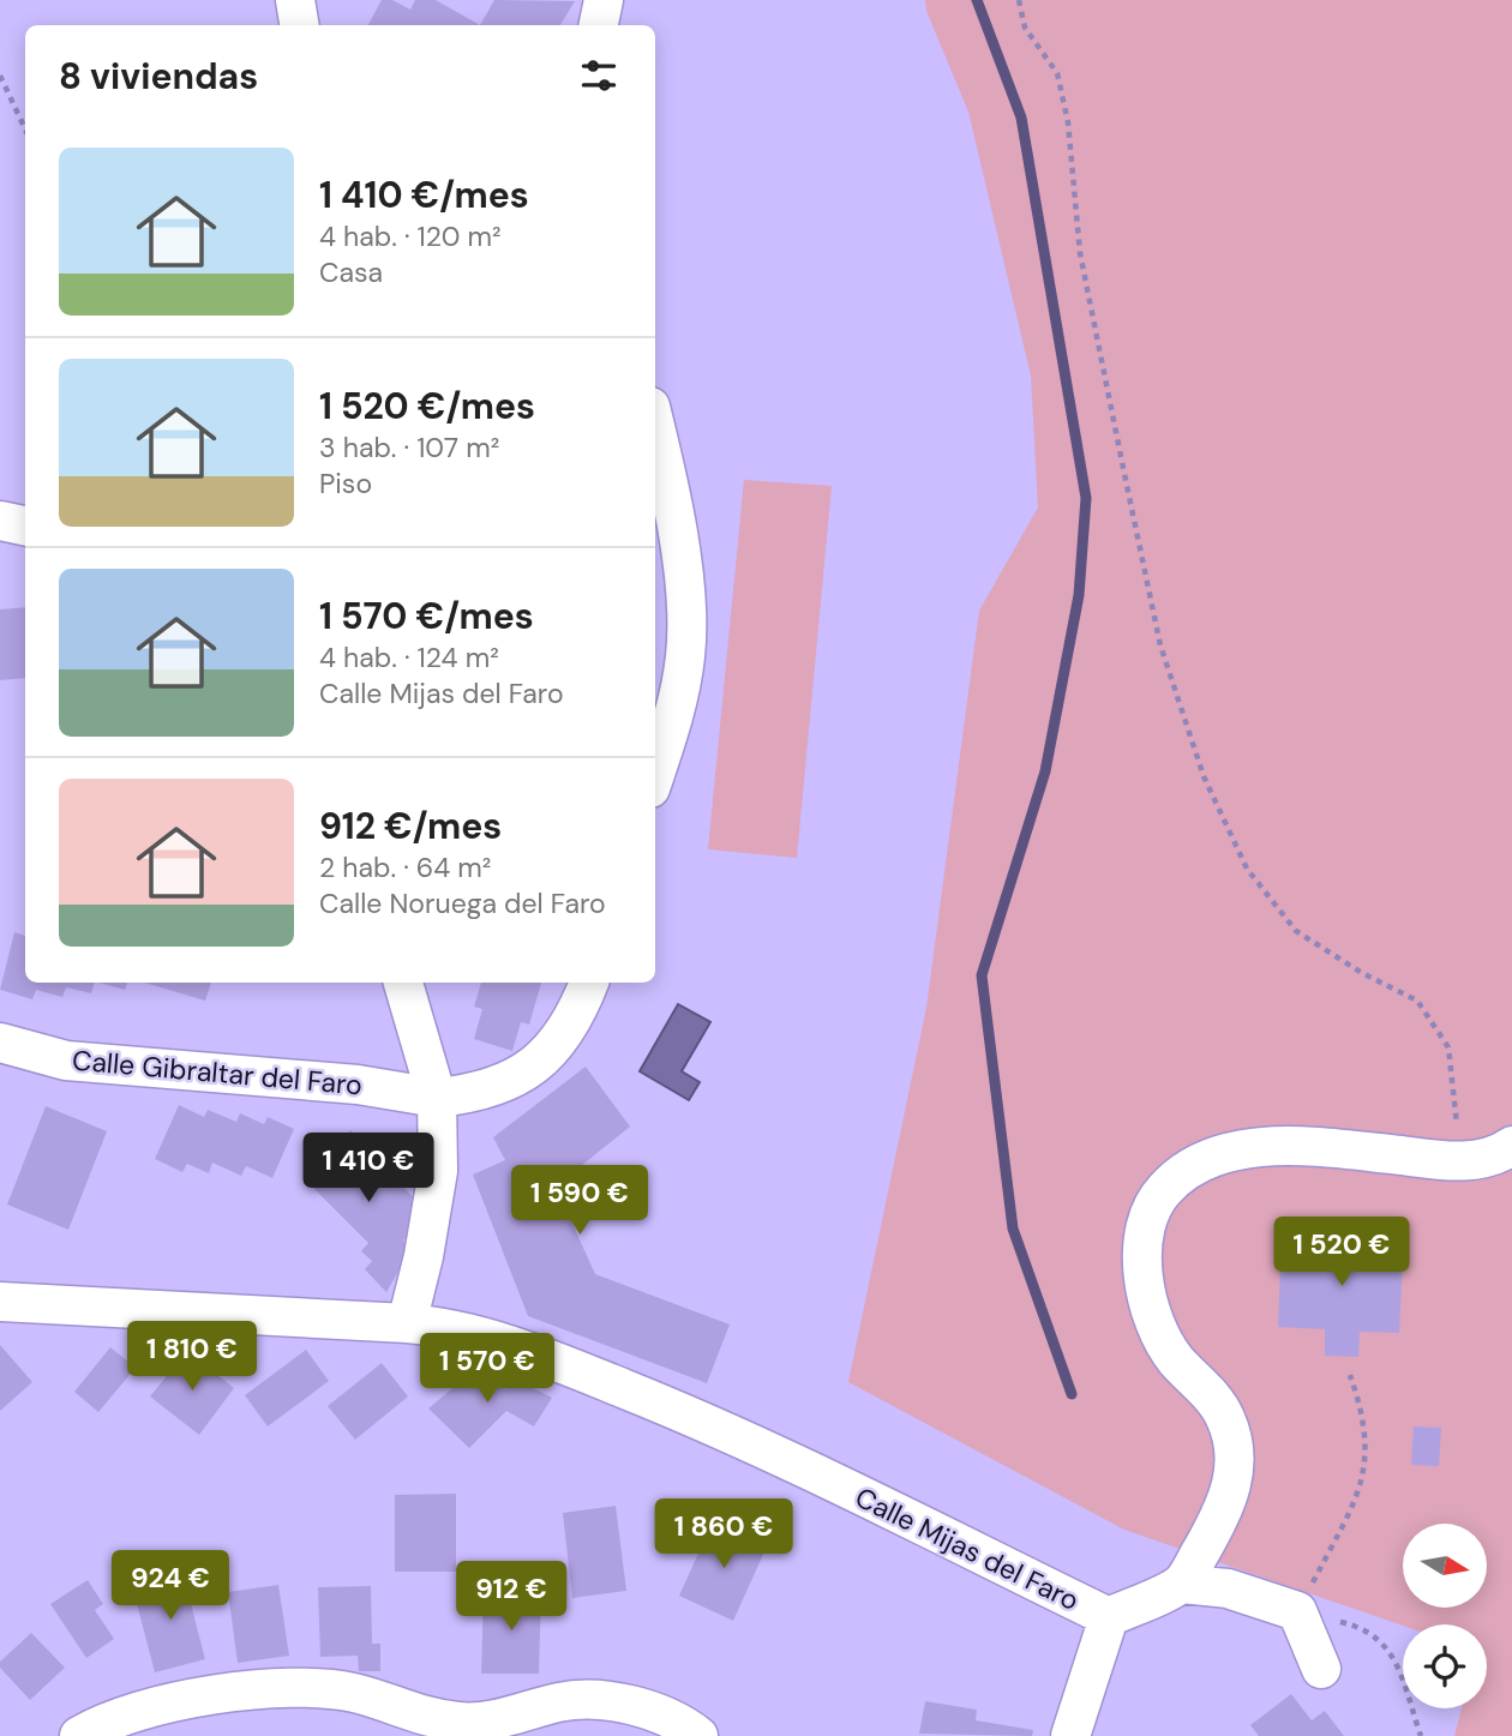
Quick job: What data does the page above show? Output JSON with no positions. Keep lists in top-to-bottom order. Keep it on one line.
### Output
{"streets":{"street":["Calle Gibraltar del Faro","Calle Mijas del Faro"]},"north":"right","page":{"heading":"8 viviendas","list":[{"name":"1 410 €/mes","note":"4 hab. · 120 m² · Casa"},{"name":"1 520 €/mes","note":"3 hab. · 107 m² · Piso"},{"name":"1 570 €/mes","note":"4 hab. · 124 m² · Calle Mijas del Faro"},{"name":"912 €/mes","note":"2 hab. · 64 m² · Calle Noruega del Faro"}],"price":["1 410 €","1 590 €","1 520 €","1 810 €","1 570 €","1 860 €","924 €","912 €"]}}
